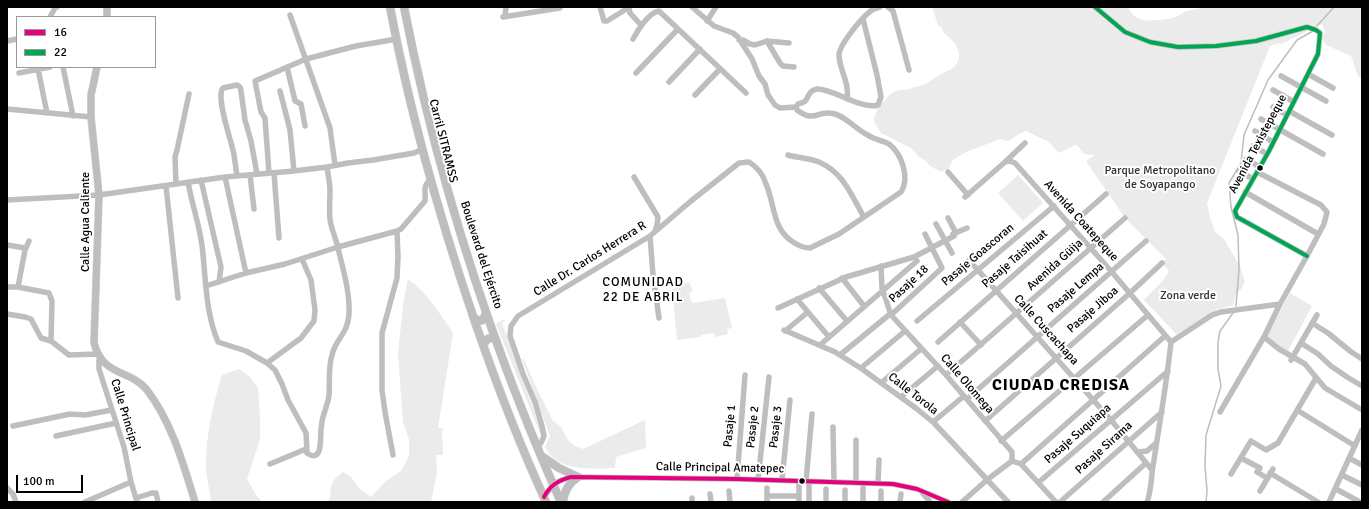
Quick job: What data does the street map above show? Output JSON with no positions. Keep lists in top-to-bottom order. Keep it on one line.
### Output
{"streets":{"highway":["Boulevard del Ejército"],"main road":["Carril SITRAMSS","Calle Agua Caliente"],"street":["Avenida Texistepeque","Avenida Coatepeque","Pasaje Goascoran","Calle Dr. Carlos Herrera R","Pasaje Taisihuat","Avenida Güija","Pasaje 18","Pasaje Lempa","Pasaje Jiboa","Calle Cuscachapa","Calle Olomega","Calle Torola","Calle Principal","Pasaje 1","Pasaje 2","Pasaje 3","Pasaje Suquiapa","Pasaje Sirama","Calle Principal Amatepec"]},"crossings":[["Carril SITRAMSS","Boulevard del Ejército"],["Carril SITRAMSS","Calle Principal Amatepec"],["Avenida Coatepeque","Pasaje Goascoran"],["Avenida Coatepeque","Pasaje Taisihuat"],["Avenida Coatepeque","Avenida Güija"],["Avenida Coatepeque","Pasaje Lempa"],["Avenida Coatepeque","Pasaje Jiboa"],["Calle Agua Caliente","Calle Principal"],["Boulevard del Ejército","Calle Dr. Carlos Herrera R"],["Boulevard del Ejército","Calle Principal Amatepec"],["Pasaje Goascoran","Calle Cuscachapa"],["Pasaje Taisihuat","Calle Cuscachapa"],["Avenida Güija","Calle Cuscachapa"],["Avenida Güija","Calle Olomega"],["Pasaje 18","Calle Olomega"],["Pasaje 18","Calle Torola"],["Pasaje Lempa","Calle Cuscachapa"],["Pasaje Lempa","Calle Olomega"],["Pasaje Lempa","Calle Torola"],["Pasaje Jiboa","Calle Cuscachapa"],["Pasaje Jiboa","Calle Olomega"],["Calle Cuscachapa","Pasaje Suquiapa"],["Calle Cuscachapa","Pasaje Sirama"],["Pasaje 1","Calle Principal Amatepec"],["Pasaje 2","Calle Principal Amatepec"],["Pasaje 3","Calle Principal Amatepec"]],"districts":["COMUNIDAD 22 DE ABRIL","CIUDAD CREDISA"],"parks":["Parque Metropolitano de Soyapango","Zona verde"],"lines":["transit line 22","transit line 16"],"legend":["16","22"],"scale_bar":"100 m"}
